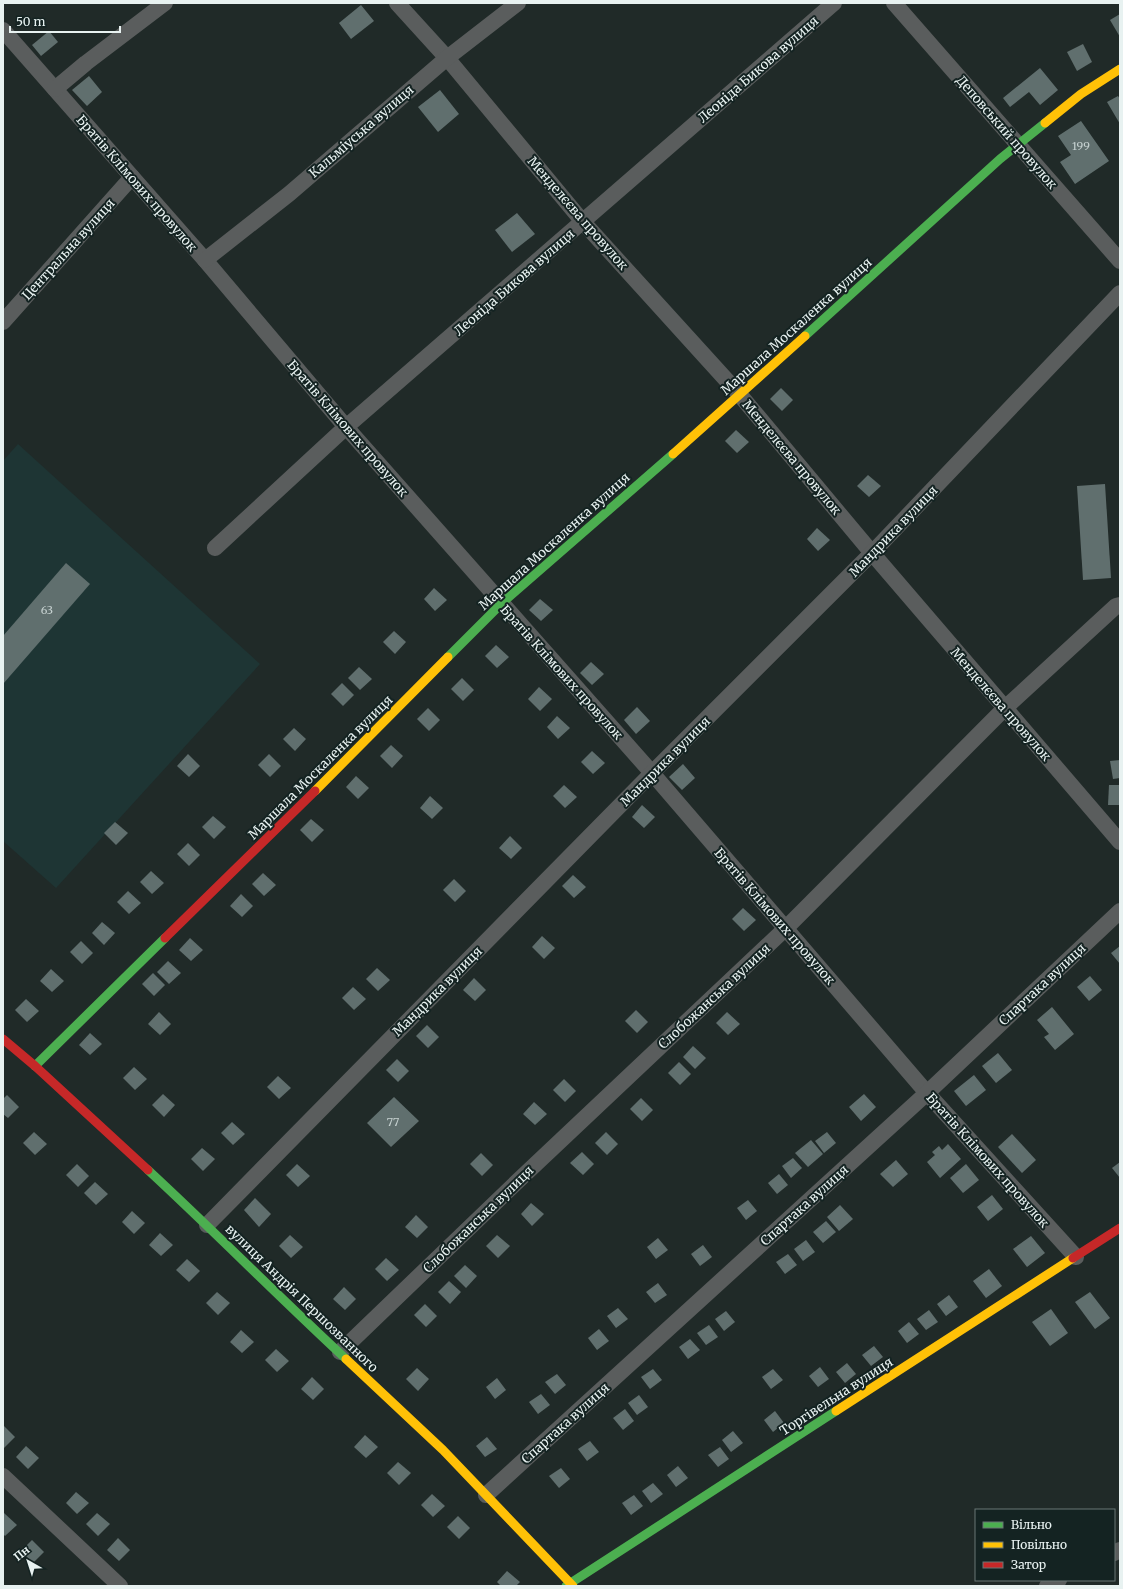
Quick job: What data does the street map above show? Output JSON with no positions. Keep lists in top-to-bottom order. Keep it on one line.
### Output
{"streets":{"street":["Леоніда Бикова вулиця","Кальміуська вулиця","Деповський провулок","Братів Клімових провулок","Менделєєва провулок","Центральна вулиця","Маршала Москаленка вулиця","Мандрика вулиця","Спартака вулиця","Слобожанська вулиця","вулиця Андрія Першозванного","Торгівельна вулиця"]},"crossings":[["Леоніда Бикова вулиця","Братів Клімових провулок"],["Леоніда Бикова вулиця","Менделєєва провулок"],["Кальміуська вулиця","Братів Клімових провулок"],["Кальміуська вулиця","Менделєєва провулок"],["Деповський провулок","Маршала Москаленка вулиця"],["Братів Клімових провулок","Центральна вулиця"],["Братів Клімових провулок","Маршала Москаленка вулиця"],["Братів Клімових провулок","Мандрика вулиця"],["Братів Клімових провулок","Спартака вулиця"],["Братів Клімових провулок","Слобожанська вулиця"],["Братів Клімових провулок","Торгівельна вулиця"],["Менделєєва провулок","Маршала Москаленка вулиця"],["Менделєєва провулок","Мандрика вулиця"],["Менделєєва провулок","Слобожанська вулиця"],["Маршала Москаленка вулиця","вулиця Андрія Першозванного"],["Мандрика вулиця","вулиця Андрія Першозванного"],["Спартака вулиця","вулиця Андрія Першозванного"],["Слобожанська вулиця","вулиця Андрія Першозванного"],["вулиця Андрія Першозванного","Торгівельна вулиця"]],"house_numbers":["199","63","77"],"legend":["Вільно","Повільно","Затор"],"scale_bar":"50 m","north":"top left"}
